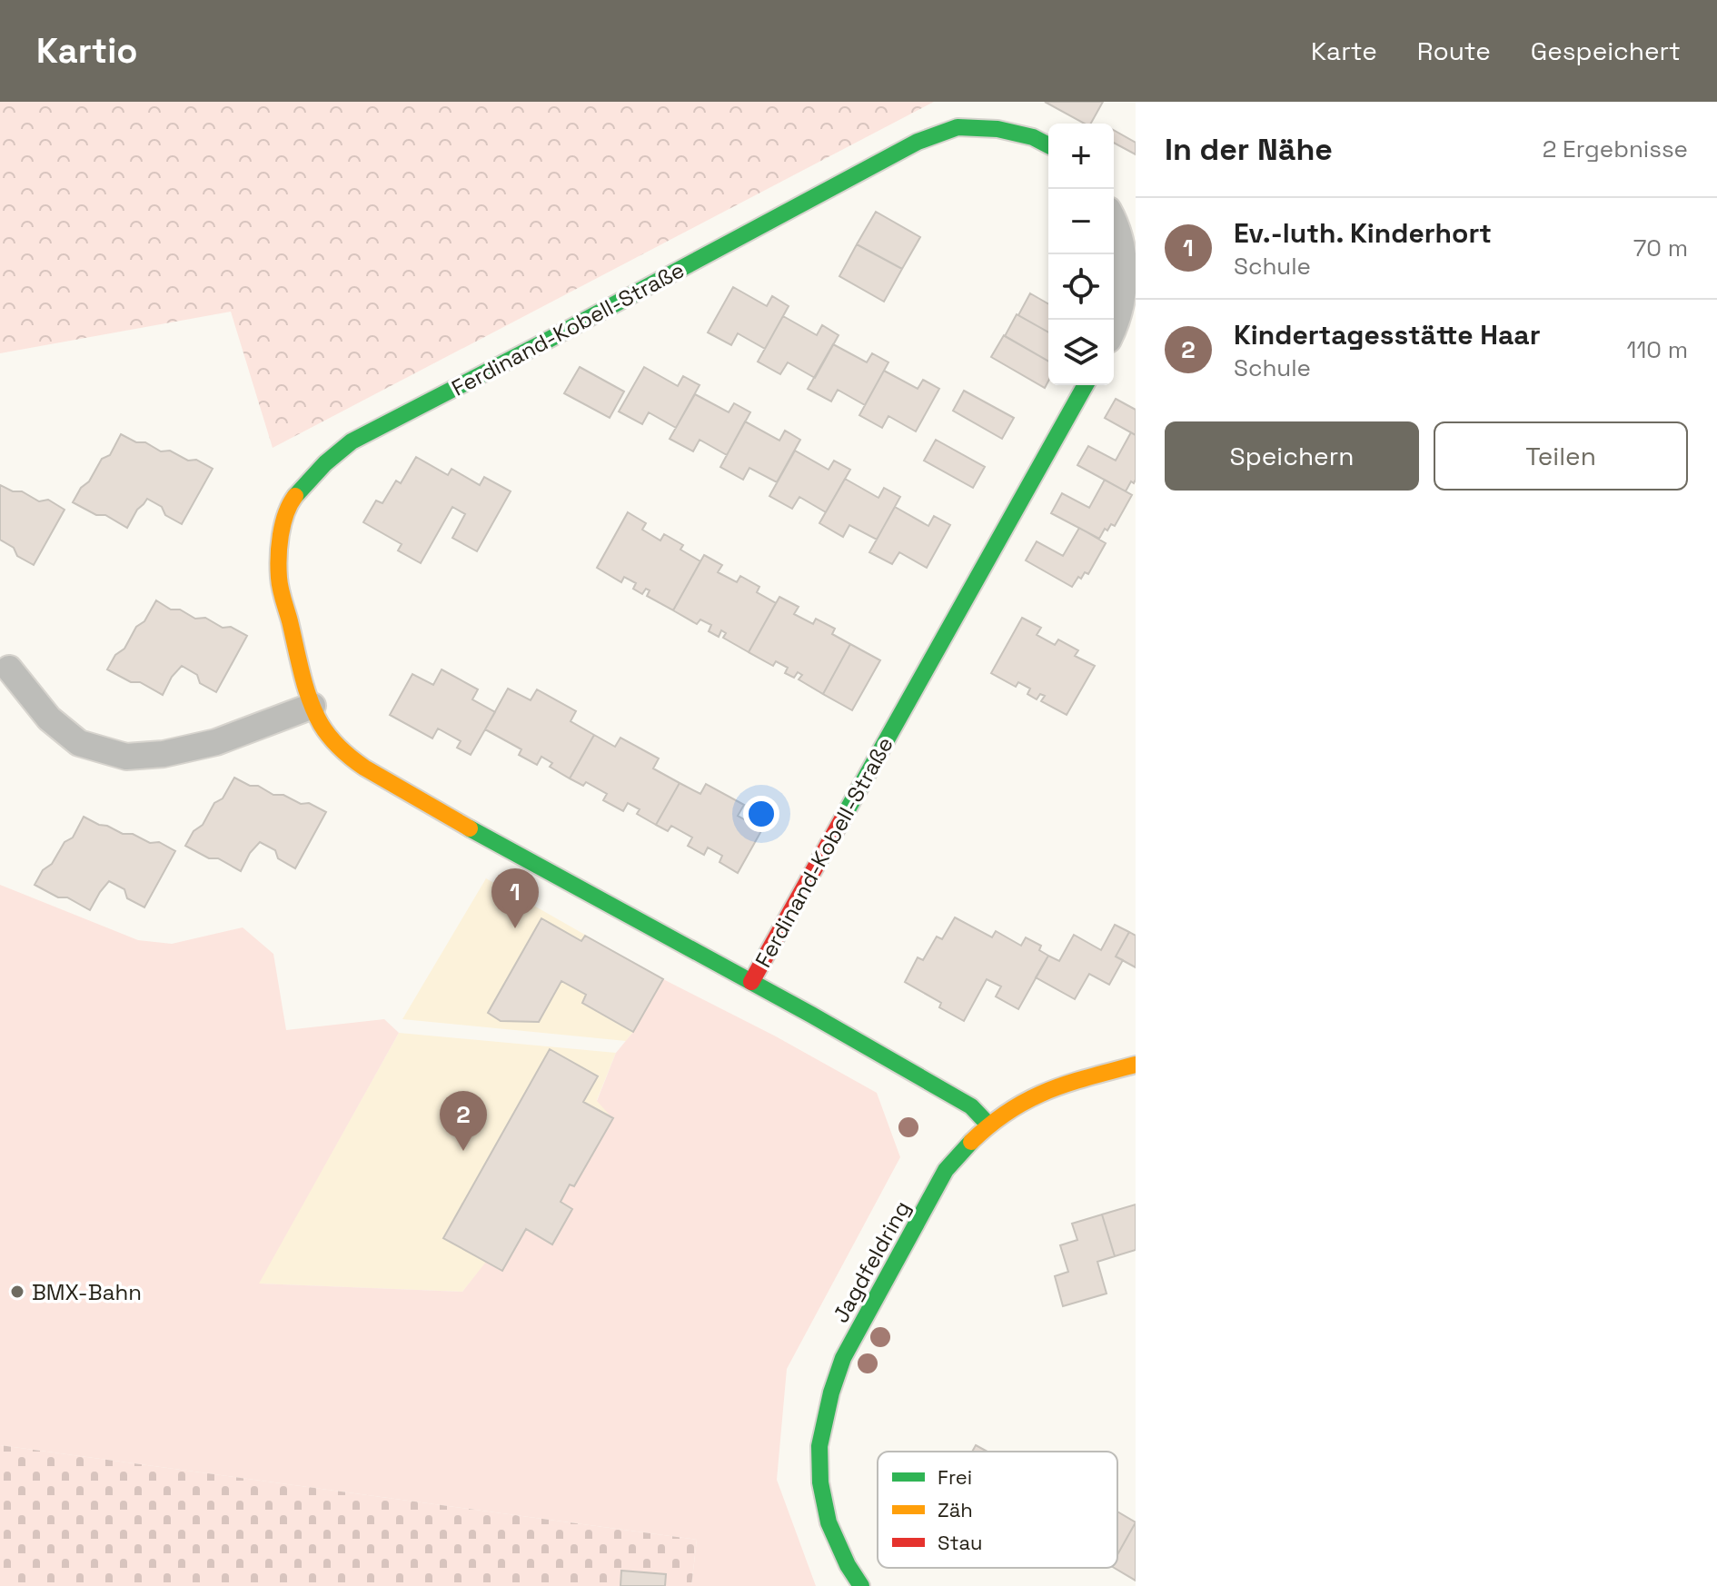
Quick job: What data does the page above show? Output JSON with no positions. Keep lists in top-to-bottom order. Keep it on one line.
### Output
{"streets":{"street":["Ferdinand-Kobell-Straße","Jagdfeldring"]},"crossings":[["Ferdinand-Kobell-Straße","Jagdfeldring"]],"places":["BMX-Bahn"],"legend":["Frei","Zäh","Stau"],"page":{"header":"Kartio","nav":["Karte","Route","Gespeichert"],"heading":["In der Nähe","2 Ergebnisse"],"map_buttons":["+","−"],"list":[{"mark":"1","name":"Ev.-luth. Kinderhort","note":"Schule","value":"70 m"},{"mark":"2","name":"Kindertagesstätte Haar","note":"Schule","value":"110 m"}],"buttons":["Speichern","Teilen"],"pins":["1","2"]}}
